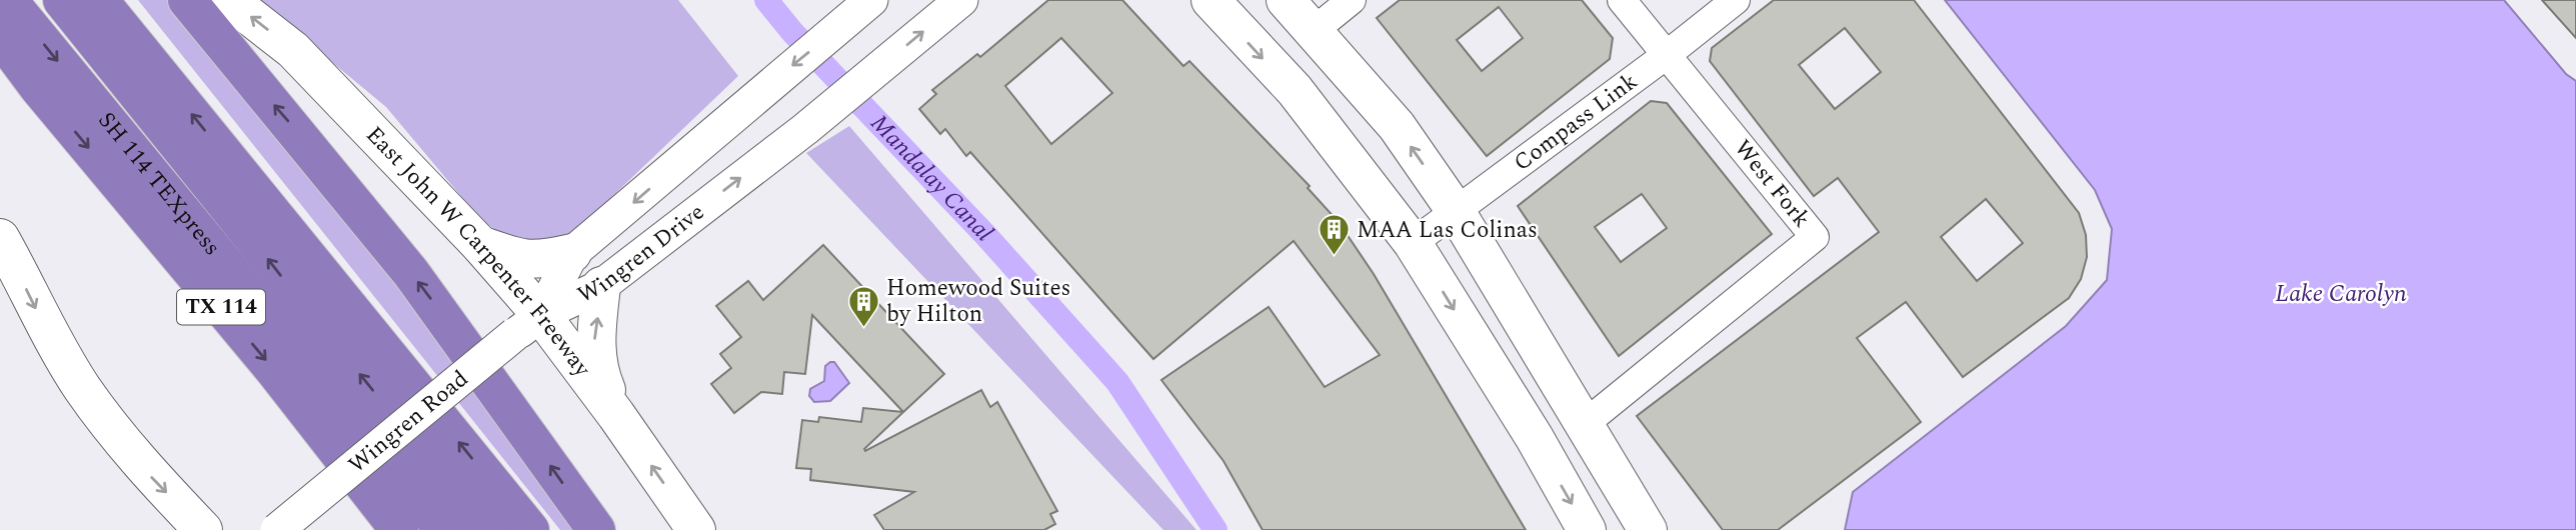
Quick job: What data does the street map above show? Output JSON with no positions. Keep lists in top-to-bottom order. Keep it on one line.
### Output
{"streets":{"highway":["SH 114 TEXpress","TX 114"],"main road":["East John W Carpenter Freeway"],"street":["Compass Link","West Fork","Wingren Drive","Wingren Road"]},"crossings":[["Compass Link","West Fork"],["East John W Carpenter Freeway","Wingren Drive"],["East John W Carpenter Freeway","Wingren Road"],["Wingren Drive","Wingren Road"]],"one_way":["East John W Carpenter Freeway"],"water":["Mandalay Canal","Lake Carolyn"],"places":{"building":["MAA Las Colinas","Homewood Suites by Hilton"]}}
